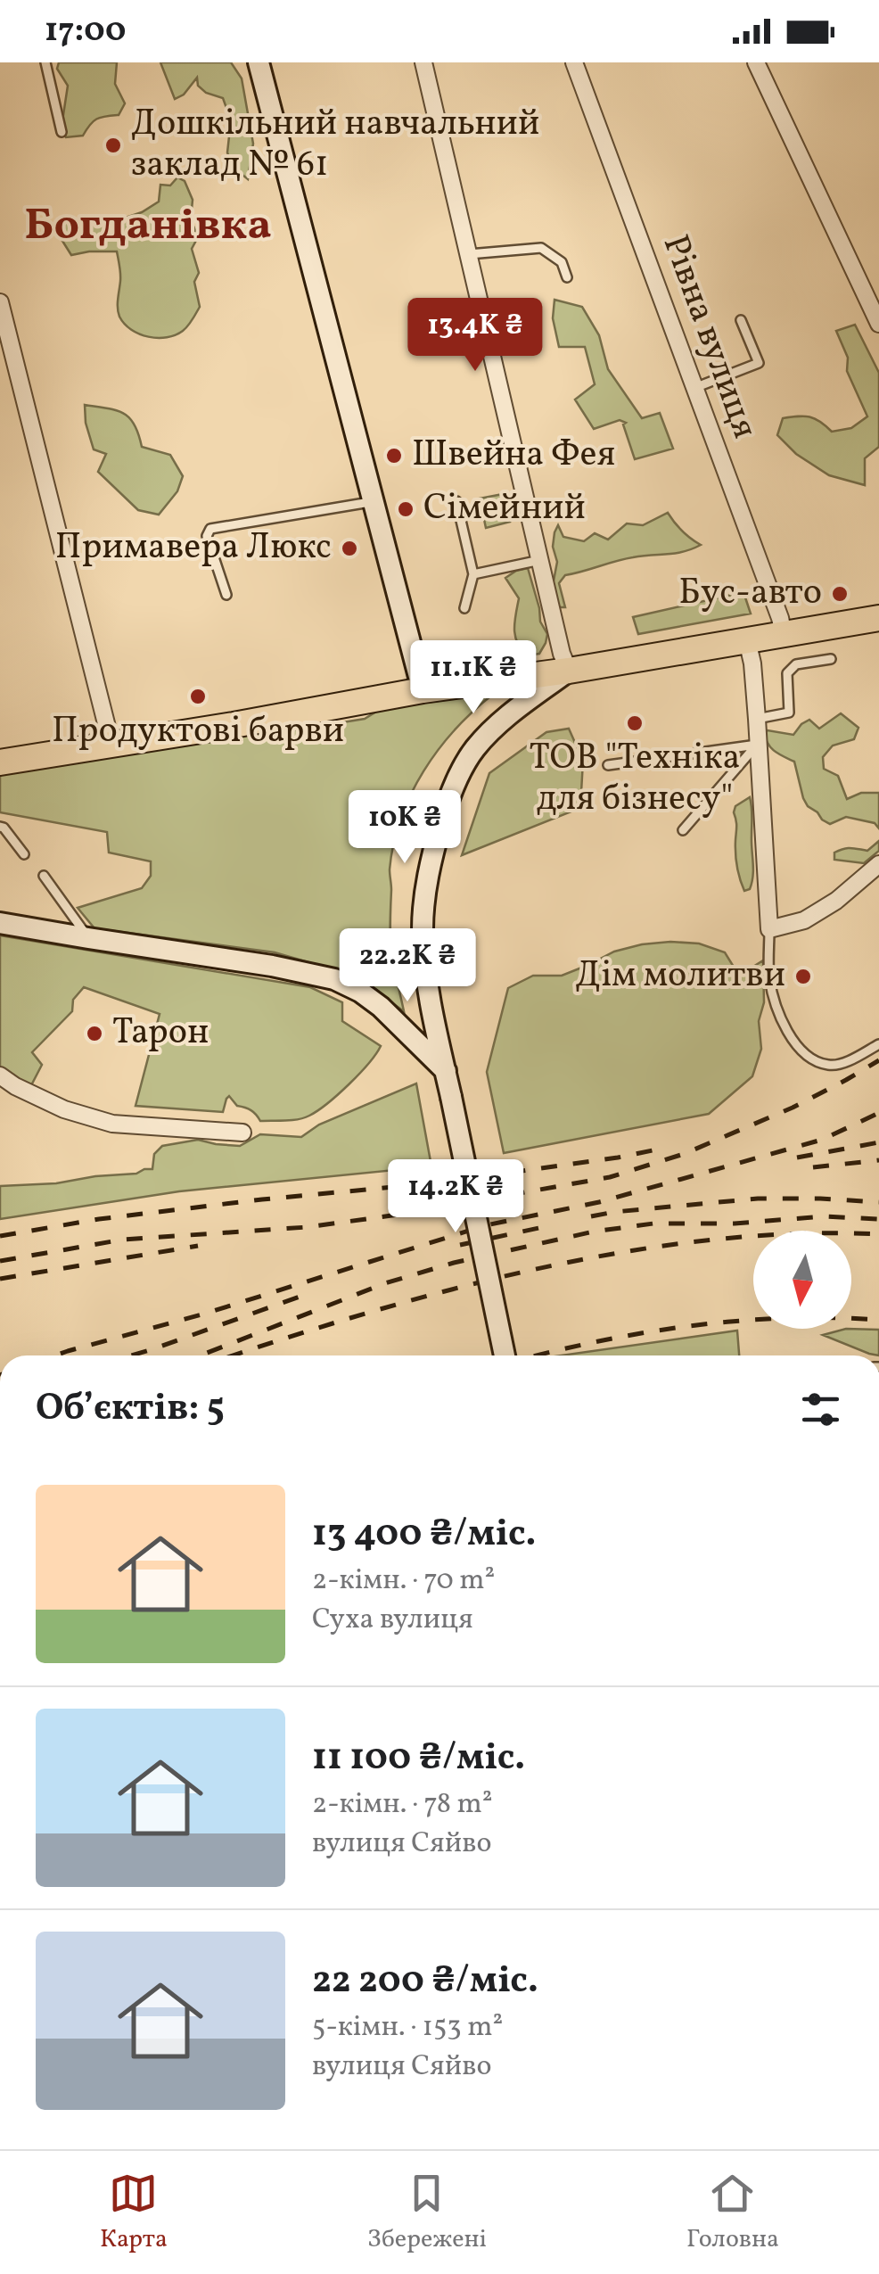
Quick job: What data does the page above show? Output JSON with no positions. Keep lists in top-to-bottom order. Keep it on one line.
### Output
{"streets":{"street":["Рівна вулиця"]},"districts":["Богданівка"],"places":["Дошкільний навчальний заклад № 61","Швейна Фея","Сімейний","Примавера Люкс","Бус-авто","Продуктові барви","ТОВ \"Техніка для бізнесу\"","Дім молитви","Тарон"],"north":"bottom","page":{"status":"17:00","price":["13.4K ₴","11.1K ₴","10K ₴","22.2K ₴","14.2K ₴"],"heading":"Об’єктів: 5","list":[{"name":"13 400 ₴/міс.","note":"2-кімн. · 70 m² · Суха вулиця"},{"name":"11 100 ₴/міс.","note":"2-кімн. · 78 m² · вулиця Сяйво"},{"name":"22 200 ₴/міс.","note":"5-кімн. · 153 m² · вулиця Сяйво"}],"tabs":["Карта","Збережені","Головна"]}}
